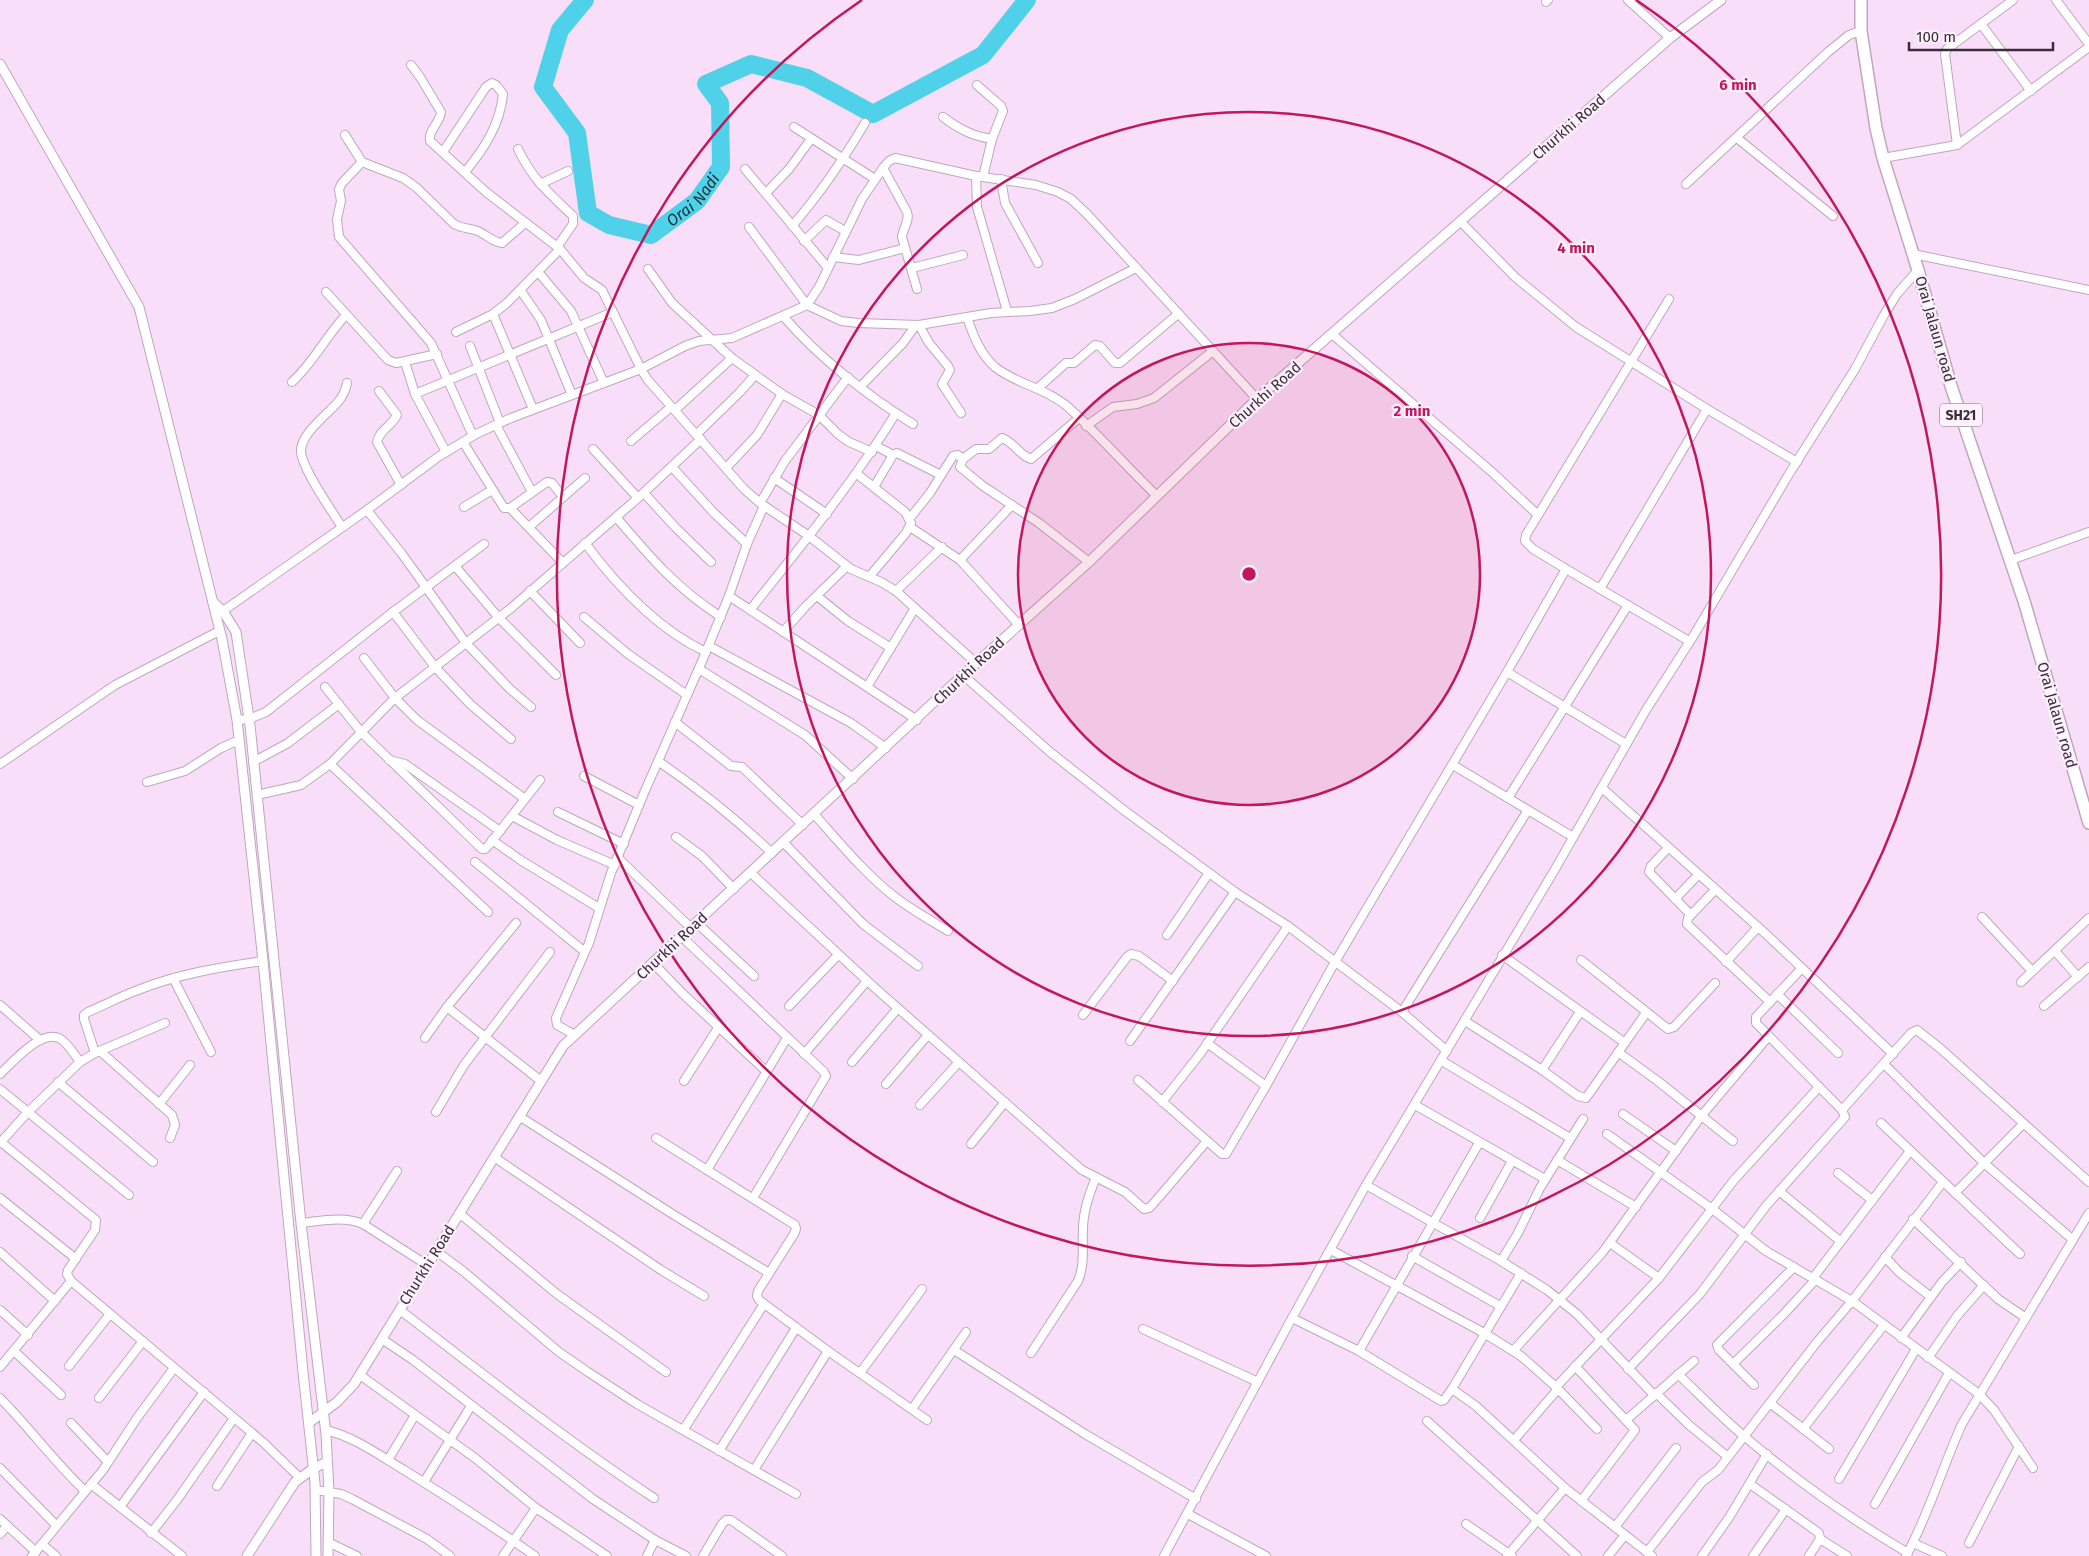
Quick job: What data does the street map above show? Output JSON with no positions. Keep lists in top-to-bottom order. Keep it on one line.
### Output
{"streets":{"main road":["Orai Jalaun road","SH21"],"street":["Churkhi Road"]},"water":["Orai Nadi"],"scale_bar":"100 m","rings":["6 min","4 min","2 min"]}
